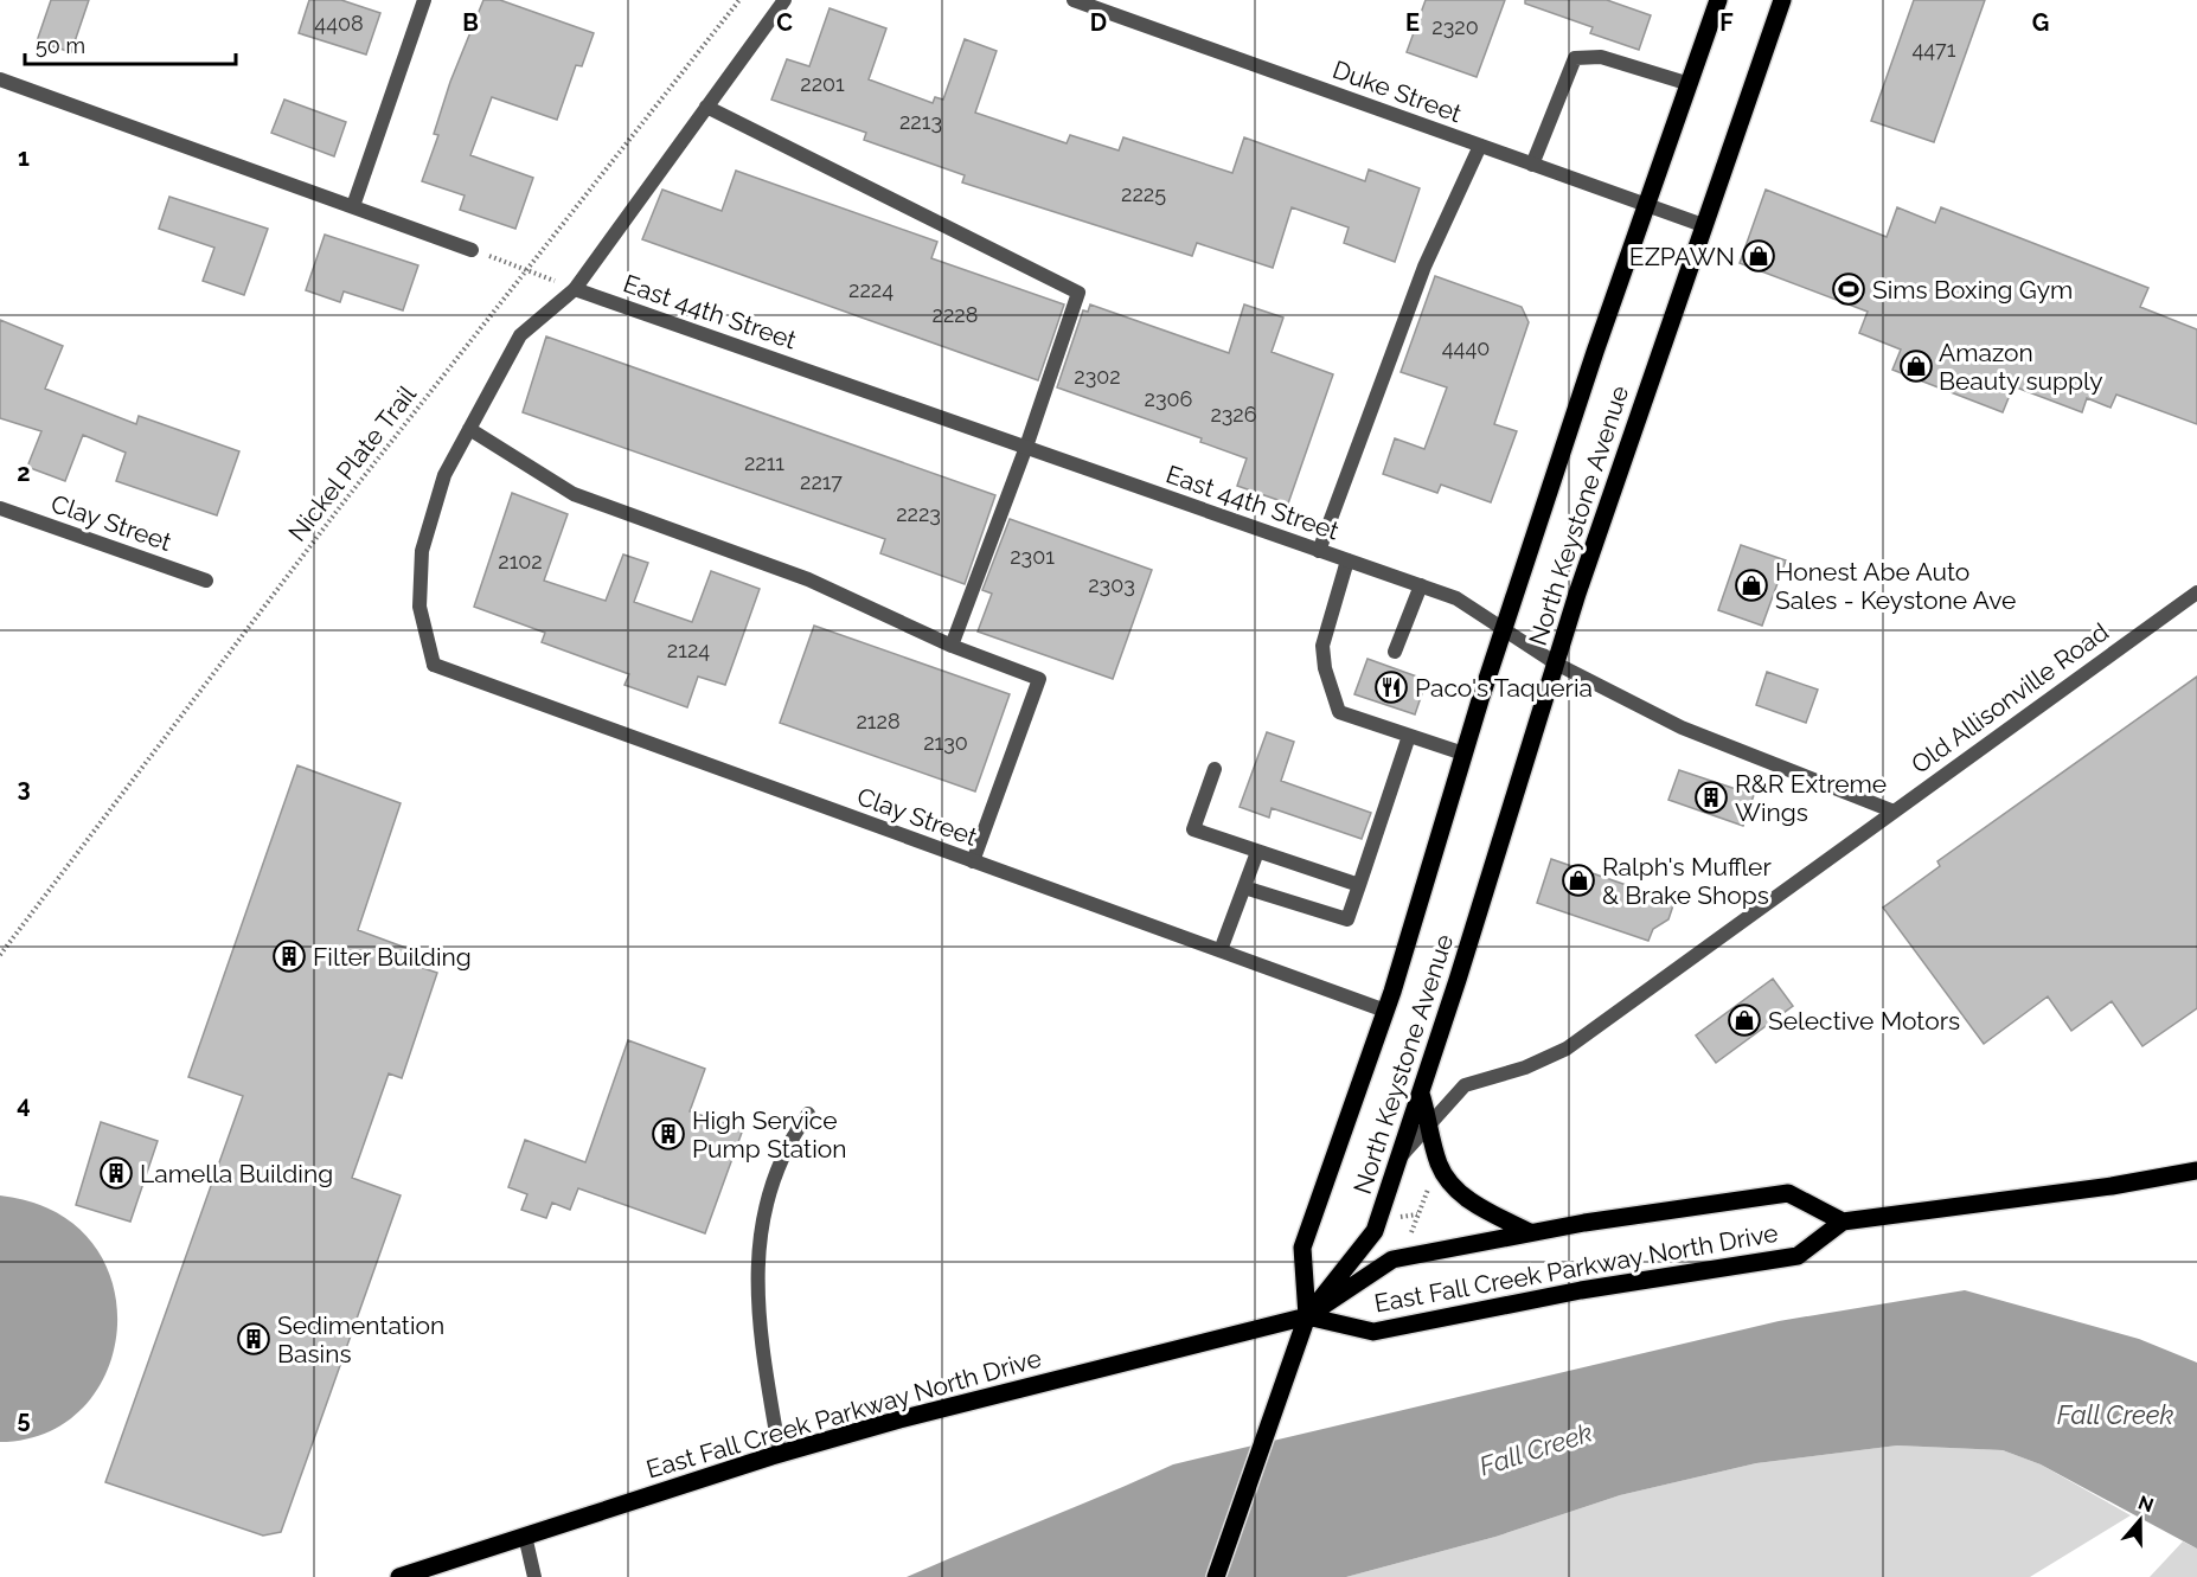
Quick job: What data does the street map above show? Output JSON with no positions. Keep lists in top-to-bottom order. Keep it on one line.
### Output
{"streets":{"main road":["North Keystone Avenue","East Fall Creek Parkway North Drive"],"street":["Duke Street","East 44th Street","Clay Street","Old Allisonville Road"],"path":["Nickel Plate Trail"]},"crossings":[["Duke Street","North Keystone Avenue"],["East 44th Street","North Keystone Avenue"],["East 44th Street","Old Allisonville Road"],["North Keystone Avenue","Clay Street"],["North Keystone Avenue","Old Allisonville Road"],["North Keystone Avenue","East Fall Creek Parkway North Drive"]],"water":["Fall Creek"],"places":{"shop":["EZPAWN","Amazon Beauty supply","Honest Abe Auto Sales - Keystone Ave","Ralph's Muffler & Brake Shops","Selective Motors"],"sports":["Sims Boxing Gym"],"restaurant":["Paco's Taqueria"],"building":["R&R Extreme Wings","Filter Building","High Service Pump Station","Lamella Building","Sedimentation Basins"]},"house_numbers":["4408","2320","4471","2201","2213","2225","2224","2228","4440","2302","2306","2326","2211","2217","2223","2301","2102","2303","2124","2128","2130"],"scale_bar":"50 m","north":"top","grid":{"columns":["B","C","D","E","F","G"],"rows":["1","2","3","4","5"]}}
